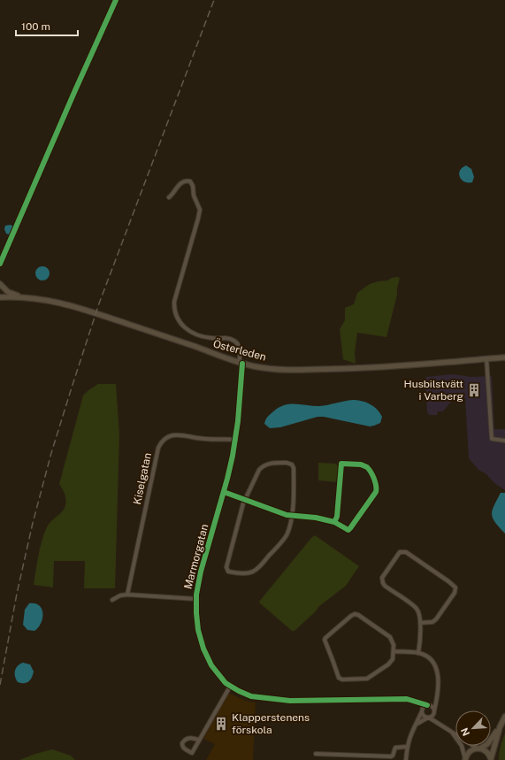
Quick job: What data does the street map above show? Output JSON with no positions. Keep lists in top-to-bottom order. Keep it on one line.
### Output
{"streets":{"main road":["Österleden"],"street":["Kiselgatan","Marmorgatan"]},"crossings":[["Österleden","Marmorgatan"],["Kiselgatan","Marmorgatan"]],"places":{"building":["Husbilstvätt i Varberg","Klapperstenens förskola"]},"scale_bar":"100 m","north":"bottom left"}
